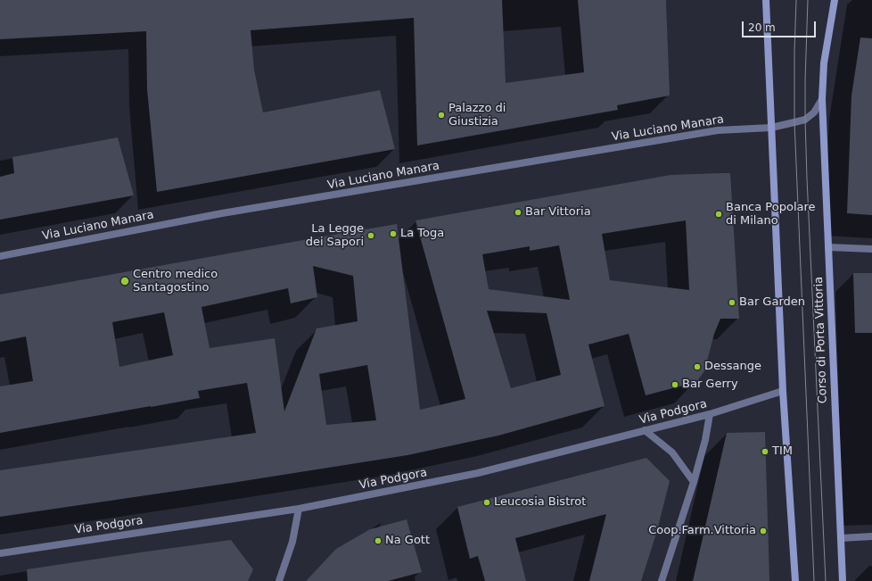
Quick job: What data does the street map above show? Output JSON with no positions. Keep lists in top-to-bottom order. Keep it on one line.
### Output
{"streets":{"street":["Via Luciano Manara","Corso di Porta Vittoria","Via Podgora"]},"crossings":[["Via Luciano Manara","Corso di Porta Vittoria"]],"places":["Palazzo di Giustizia","Bar Vittoria","Banca Popolare di Milano","La Toga","La Legge dei Sapori","Centro medico Santagostino","Bar Garden","Dessange","Bar Gerry","TIM","Leucosia Bistrot","Coop.Farm.Vittoria","Na Gott"],"scale_bar":"20 m"}
